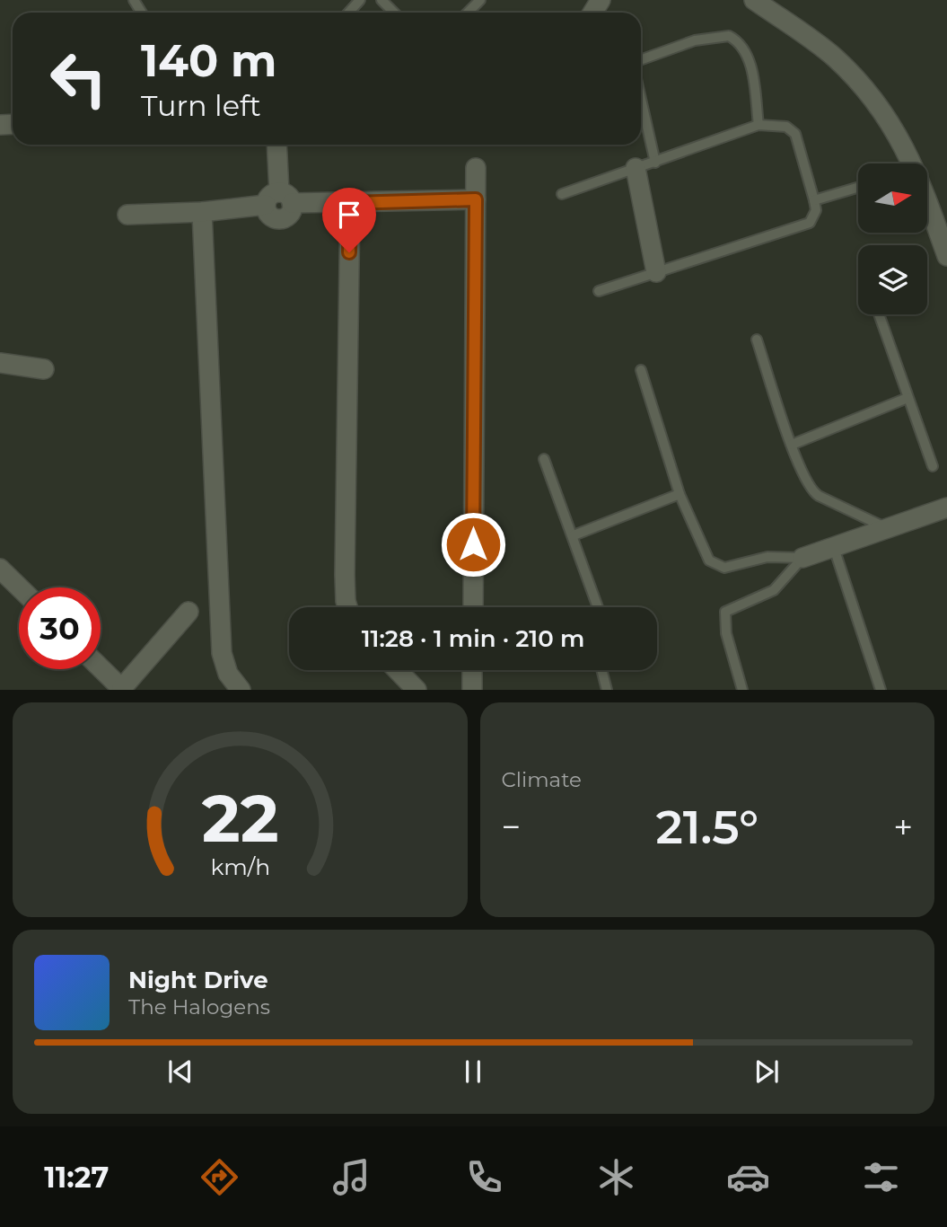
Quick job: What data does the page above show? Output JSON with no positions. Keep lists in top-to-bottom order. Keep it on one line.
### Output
{"north":"right","page":{"turn":["140 m","Turn left"],"limit":"30","trip":"11:28 · 1 min · 210 m","tile":"Climate","heat":["−","21.5°","+"],"song":["Night Drive","The Halogens"],"tabs":"11:27","gauge":["22","km/h"]}}
